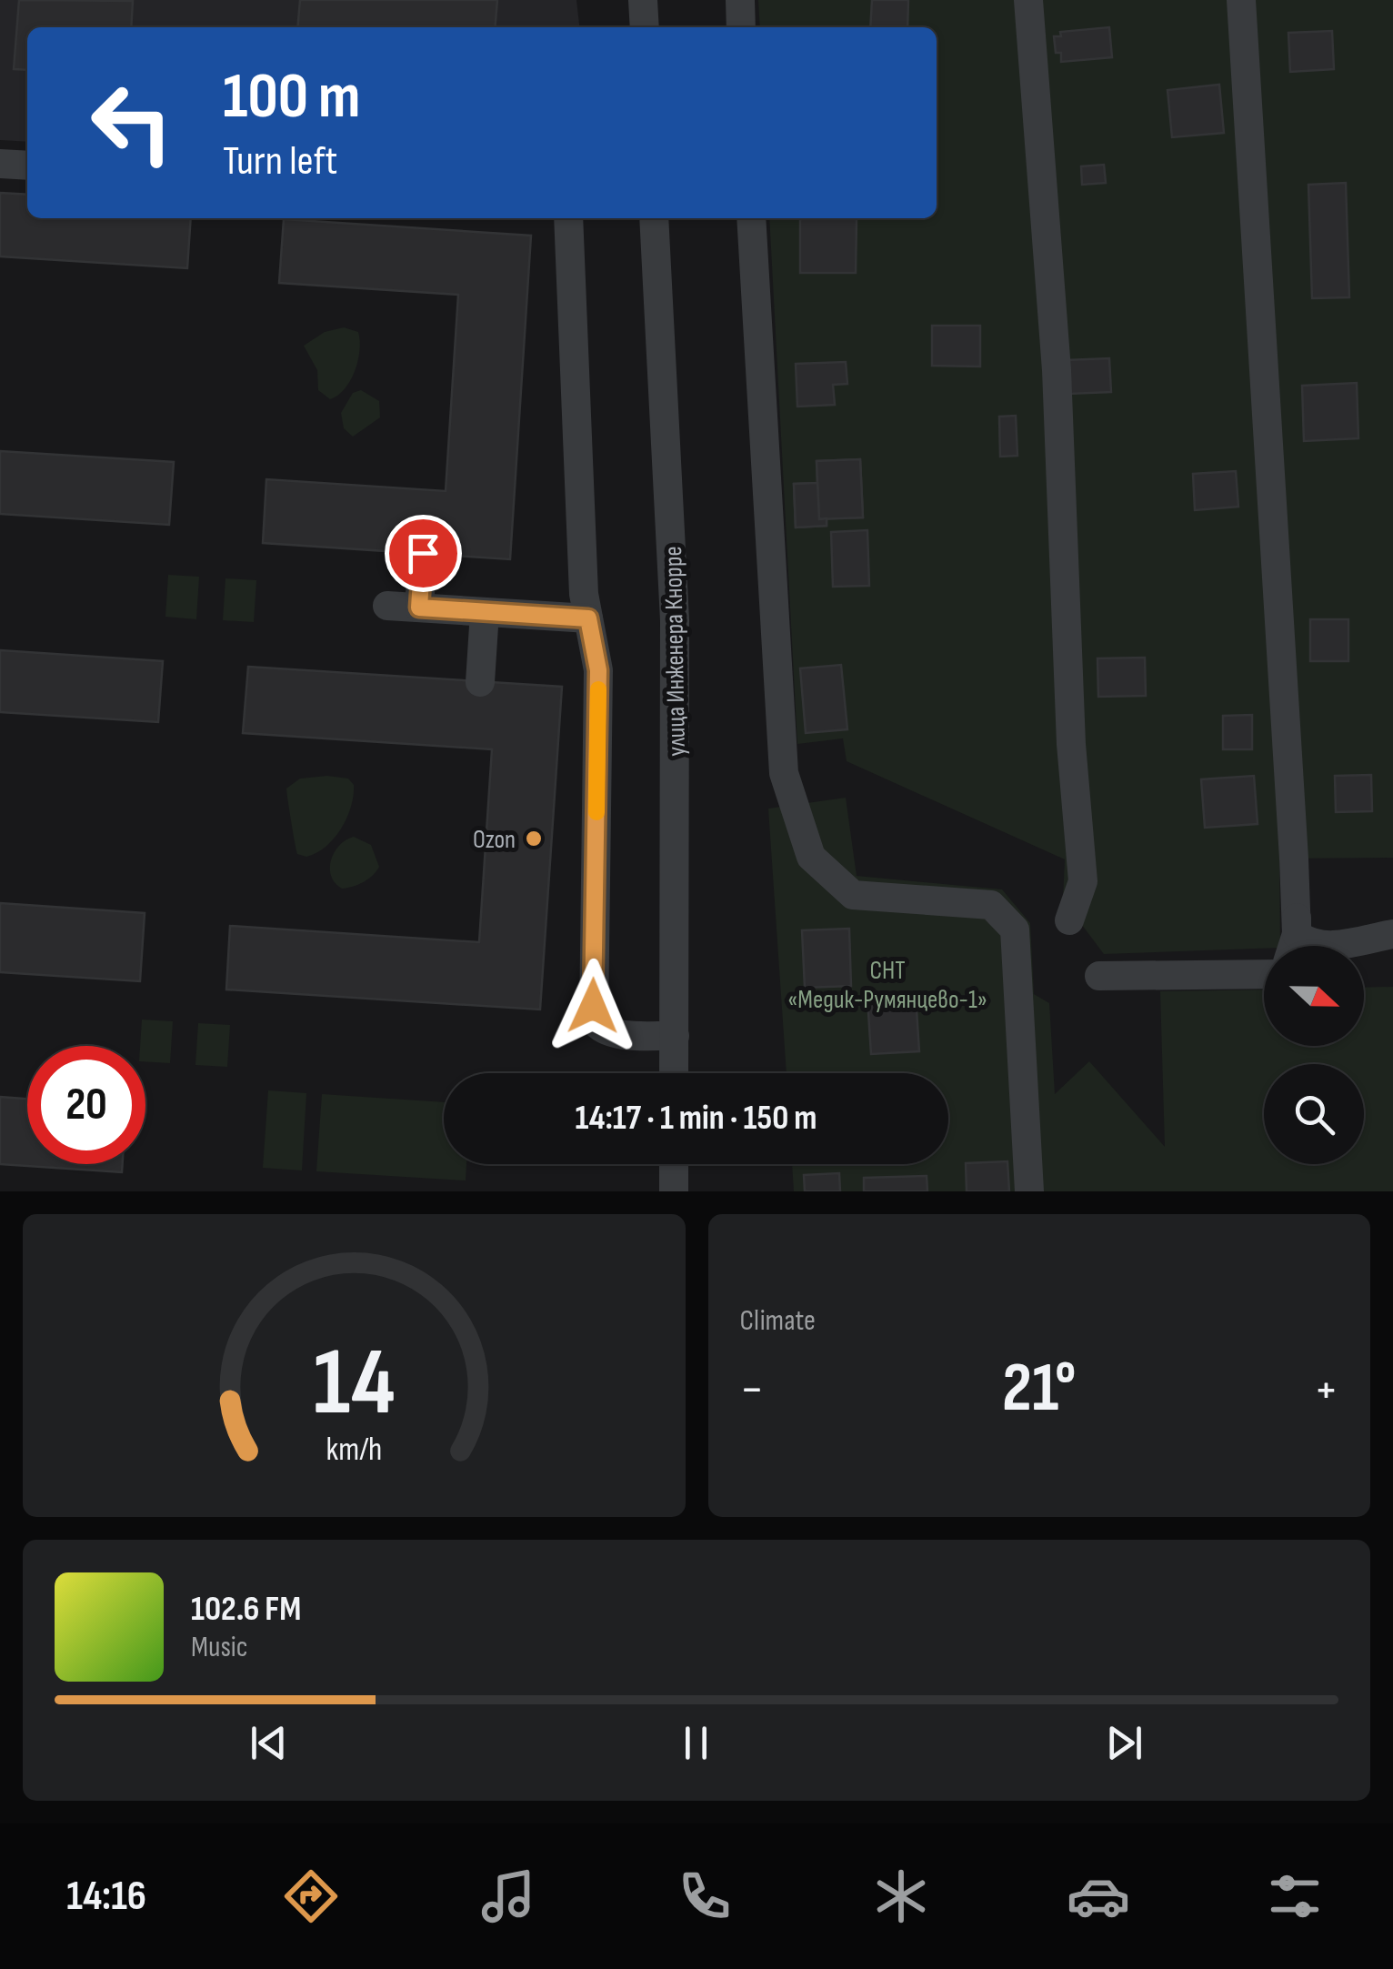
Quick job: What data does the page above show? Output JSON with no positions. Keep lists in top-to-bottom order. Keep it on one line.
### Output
{"streets":{"street":["улица Инженера Кнорре"]},"parks":["СНТ «Медик-Румянцево-1»"],"places":["Ozon"],"north":"right","page":{"turn":["100 m","Turn left"],"limit":"20","trip":"14:17 · 1 min · 150 m","tile":"Climate","heat":["−","21°","+"],"song":["102.6 FM","Music"],"tabs":"14:16","gauge":["14","km/h"]}}
